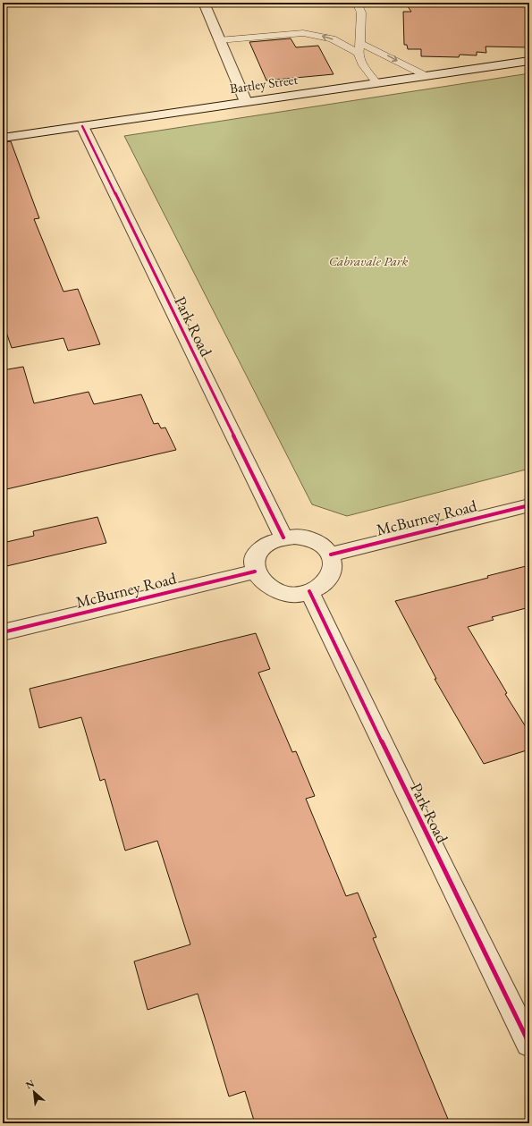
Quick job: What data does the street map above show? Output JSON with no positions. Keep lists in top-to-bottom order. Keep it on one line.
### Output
{"streets":{"street":["Bartley Street","Park Road","McBurney Road"]},"crossings":[["Bartley Street","Park Road"],["Park Road","McBurney Road"]],"parks":["Cabravale Park"],"north":"top left"}
